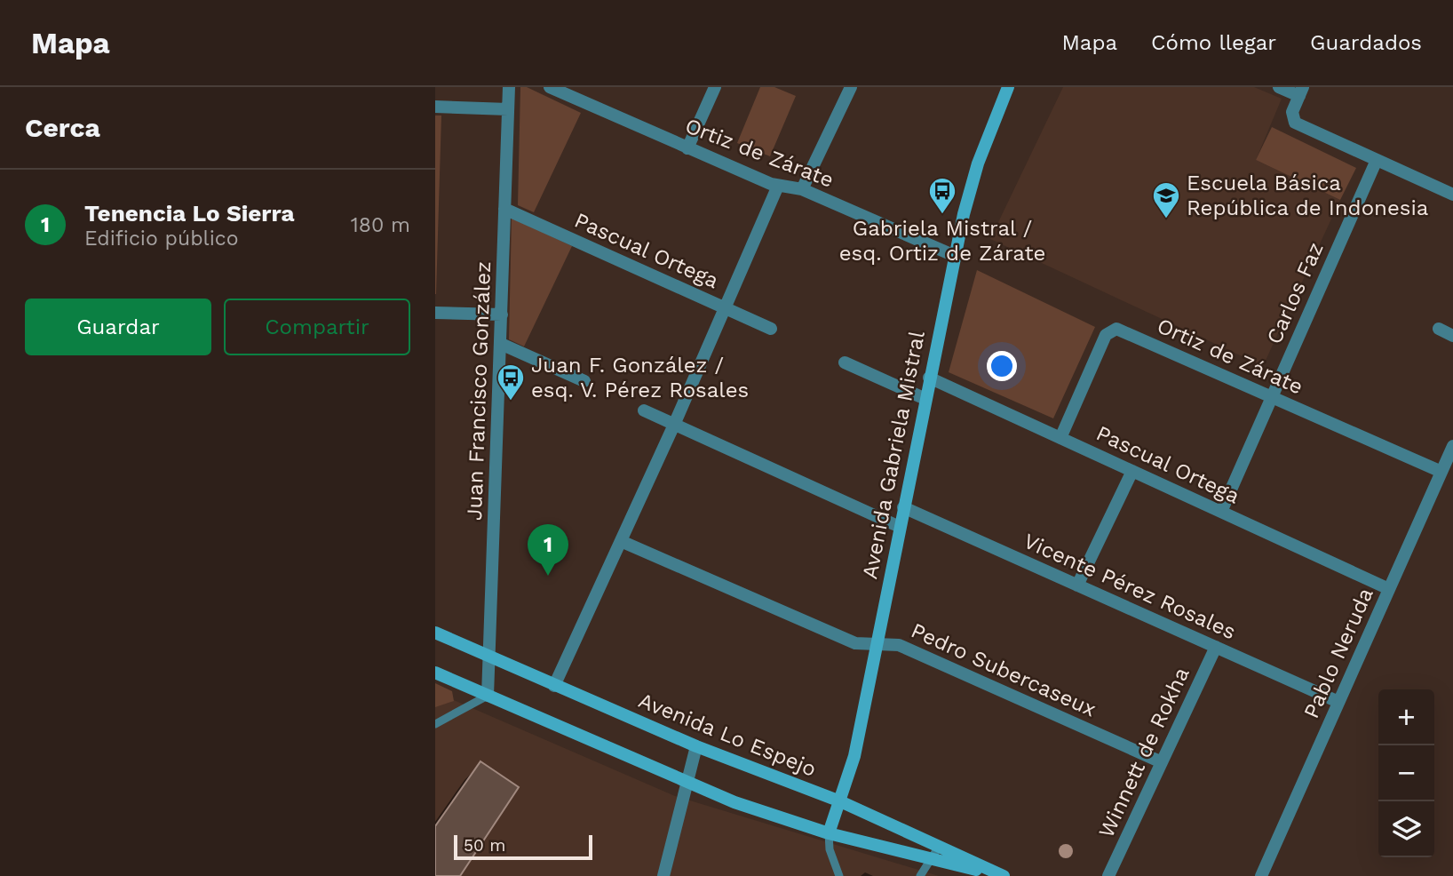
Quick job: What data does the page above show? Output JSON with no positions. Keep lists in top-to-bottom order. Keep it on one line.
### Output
{"streets":{"main road":["Avenida Gabriela Mistral","Avenida Lo Espejo"],"street":["Ortiz de Zárate","Pascual Ortega","Carlos Faz","Juan Francisco González","Vicente Pérez Rosales","Pablo Neruda","Pedro Subercaseux","Winnett de Rokha"]},"crossings":[["Ortiz de Zárate","Pascual Ortega"],["Ortiz de Zárate","Carlos Faz"],["Ortiz de Zárate","Avenida Gabriela Mistral"],["Ortiz de Zárate","Pablo Neruda"],["Pascual Ortega","Carlos Faz"],["Pascual Ortega","Juan Francisco González"],["Pascual Ortega","Avenida Gabriela Mistral"],["Pascual Ortega","Pablo Neruda"],["Juan Francisco González","Avenida Lo Espejo"],["Avenida Gabriela Mistral","Vicente Pérez Rosales"],["Avenida Gabriela Mistral","Pedro Subercaseux"],["Avenida Gabriela Mistral","Avenida Lo Espejo"],["Vicente Pérez Rosales","Pablo Neruda"],["Vicente Pérez Rosales","Winnett de Rokha"],["Pedro Subercaseux","Winnett de Rokha"]],"places":{"bus stop":["Gabriela Mistral / esq. Ortiz de Zárate","Juan F. González / esq. V. Pérez Rosales"],"school or university":["Escuela Básica República de Indonesia"]},"scale_bar":"50 m","page":{"header":"Mapa","nav":["Mapa","Cómo llegar","Guardados"],"heading":"Cerca","list":[{"mark":"1","name":"Tenencia Lo Sierra","note":"Edificio público","value":"180 m"}],"buttons":["Guardar","Compartir"],"pins":"1","map_buttons":["+","−"],"scale":"50 m"}}
